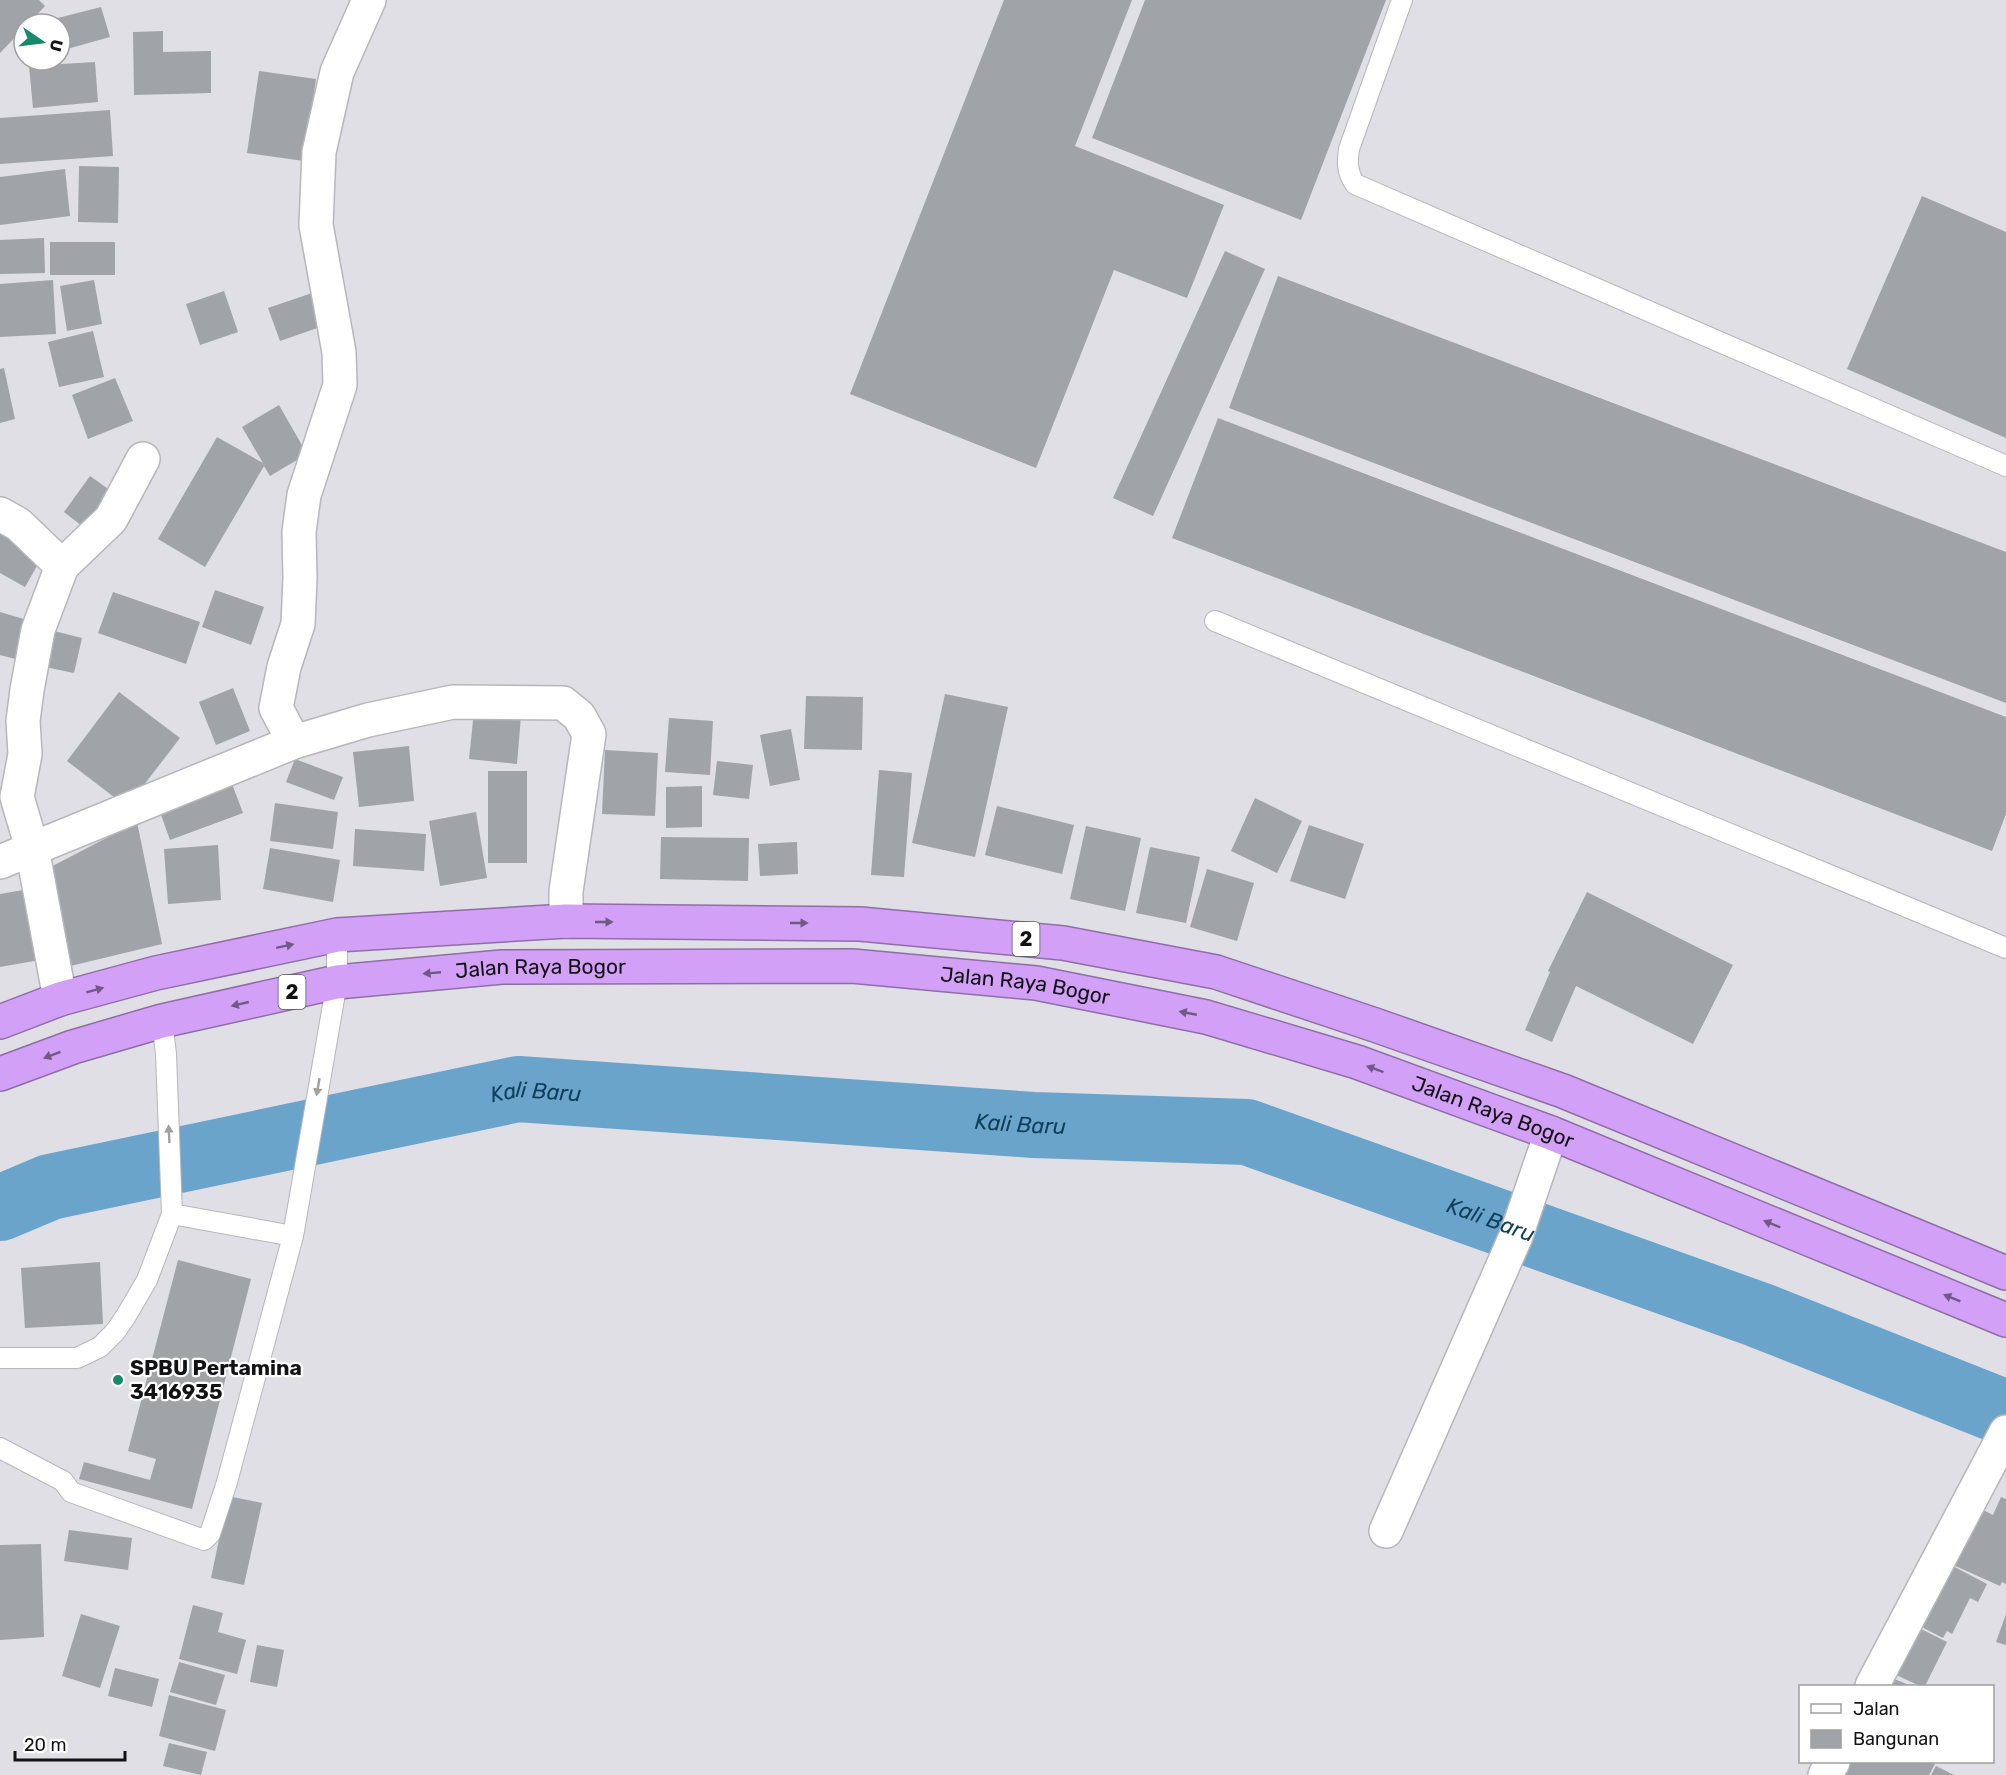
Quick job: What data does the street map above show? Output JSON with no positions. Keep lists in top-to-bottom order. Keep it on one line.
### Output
{"streets":{"highway":["2","Jalan Raya Bogor"]},"water":["Kali Baru"],"places":["SPBU Pertamina 3416935"],"legend":["Jalan","Bangunan"],"scale_bar":"20 m","north":"right"}
